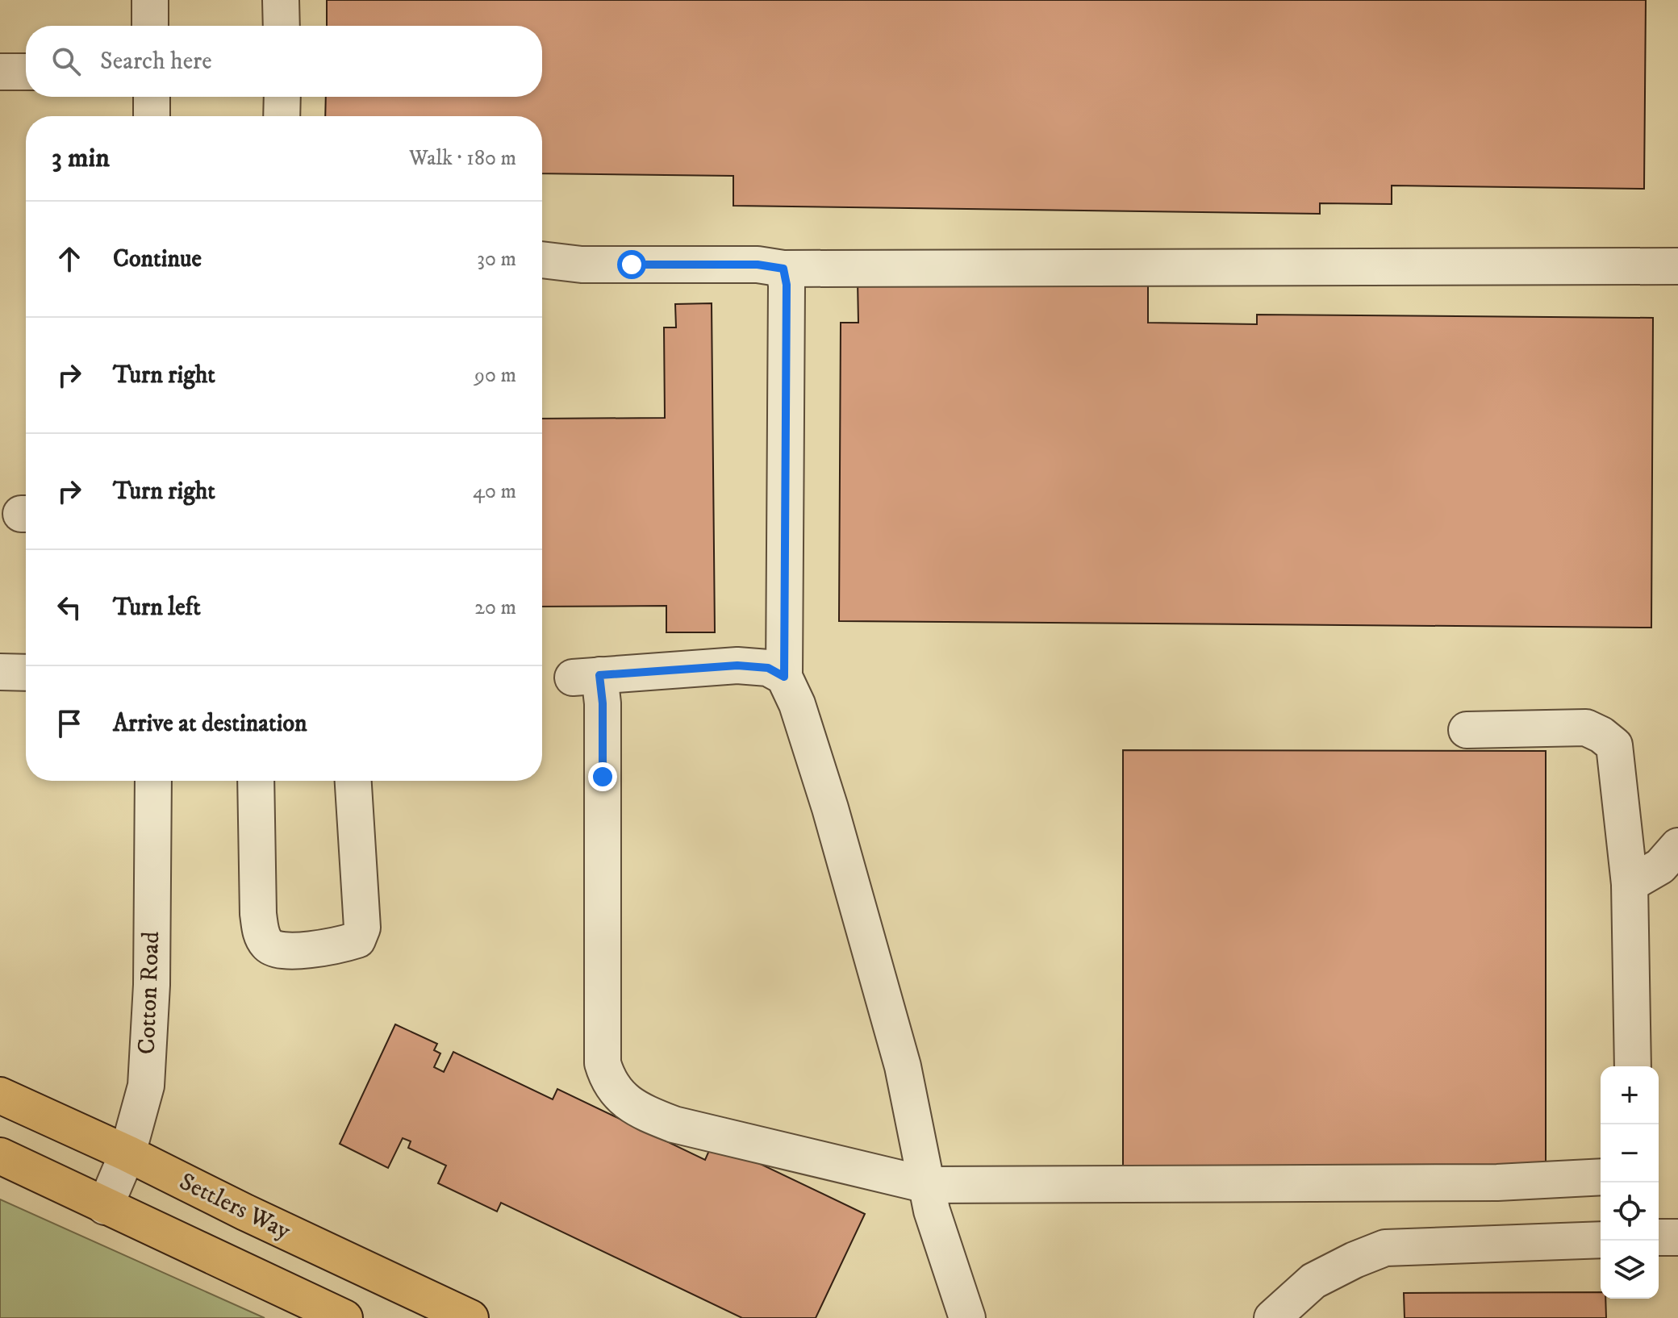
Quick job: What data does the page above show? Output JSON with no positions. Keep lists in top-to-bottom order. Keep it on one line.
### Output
{"streets":{"main road":["Settlers Way"],"street":["Cotton Road"]},"crossings":[["Cotton Road","Settlers Way"]],"page":{"search":"Search here","heading":["3 min","Walk · 180 m"],"list":[["Continue","30 m"],["Turn right","90 m"],["Turn right","40 m"],["Turn left","20 m"],"Arrive at destination"],"map_buttons":["+","−"]}}
